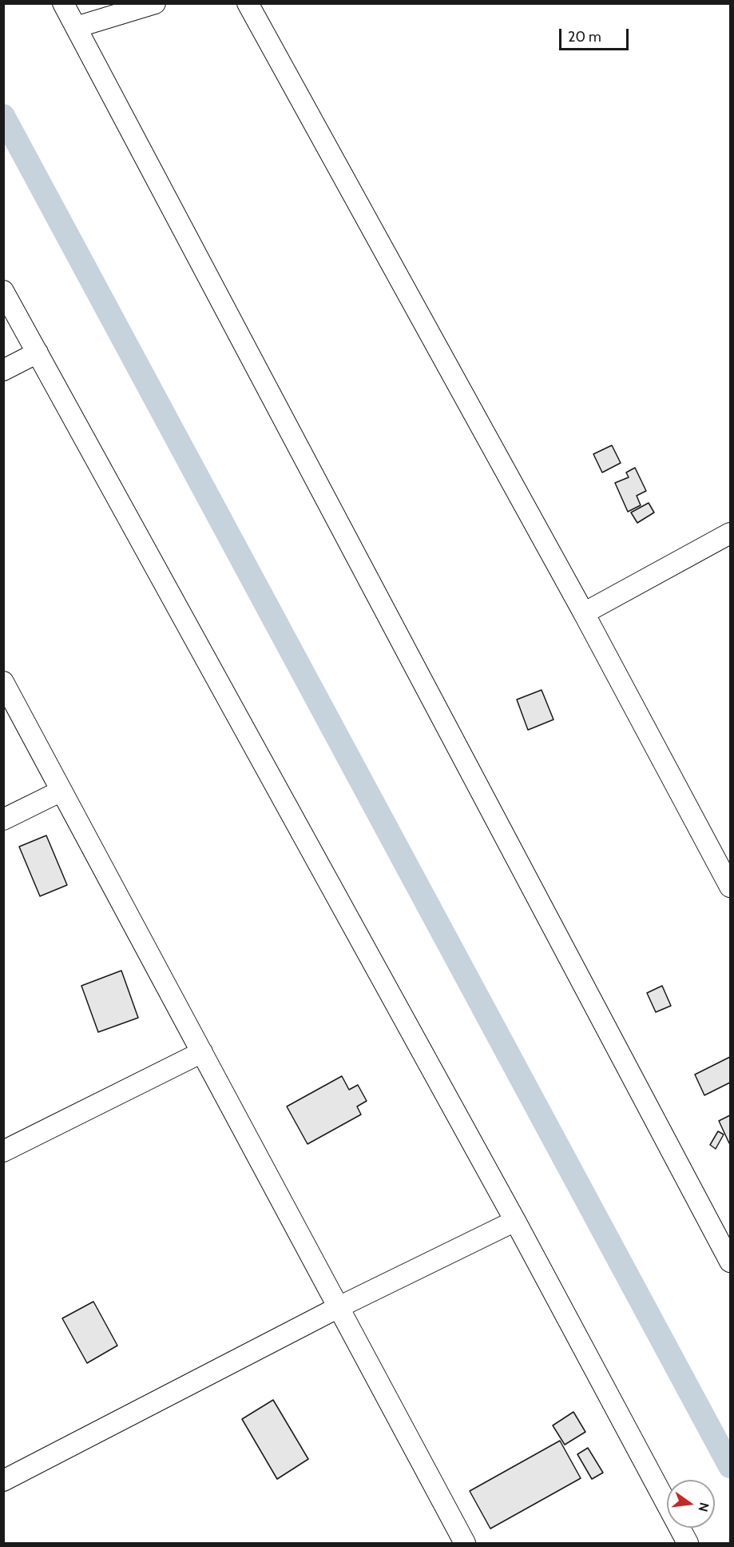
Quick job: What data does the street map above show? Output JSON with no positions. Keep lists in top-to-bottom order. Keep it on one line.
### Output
{"scale_bar":"20 m","north":"right"}
